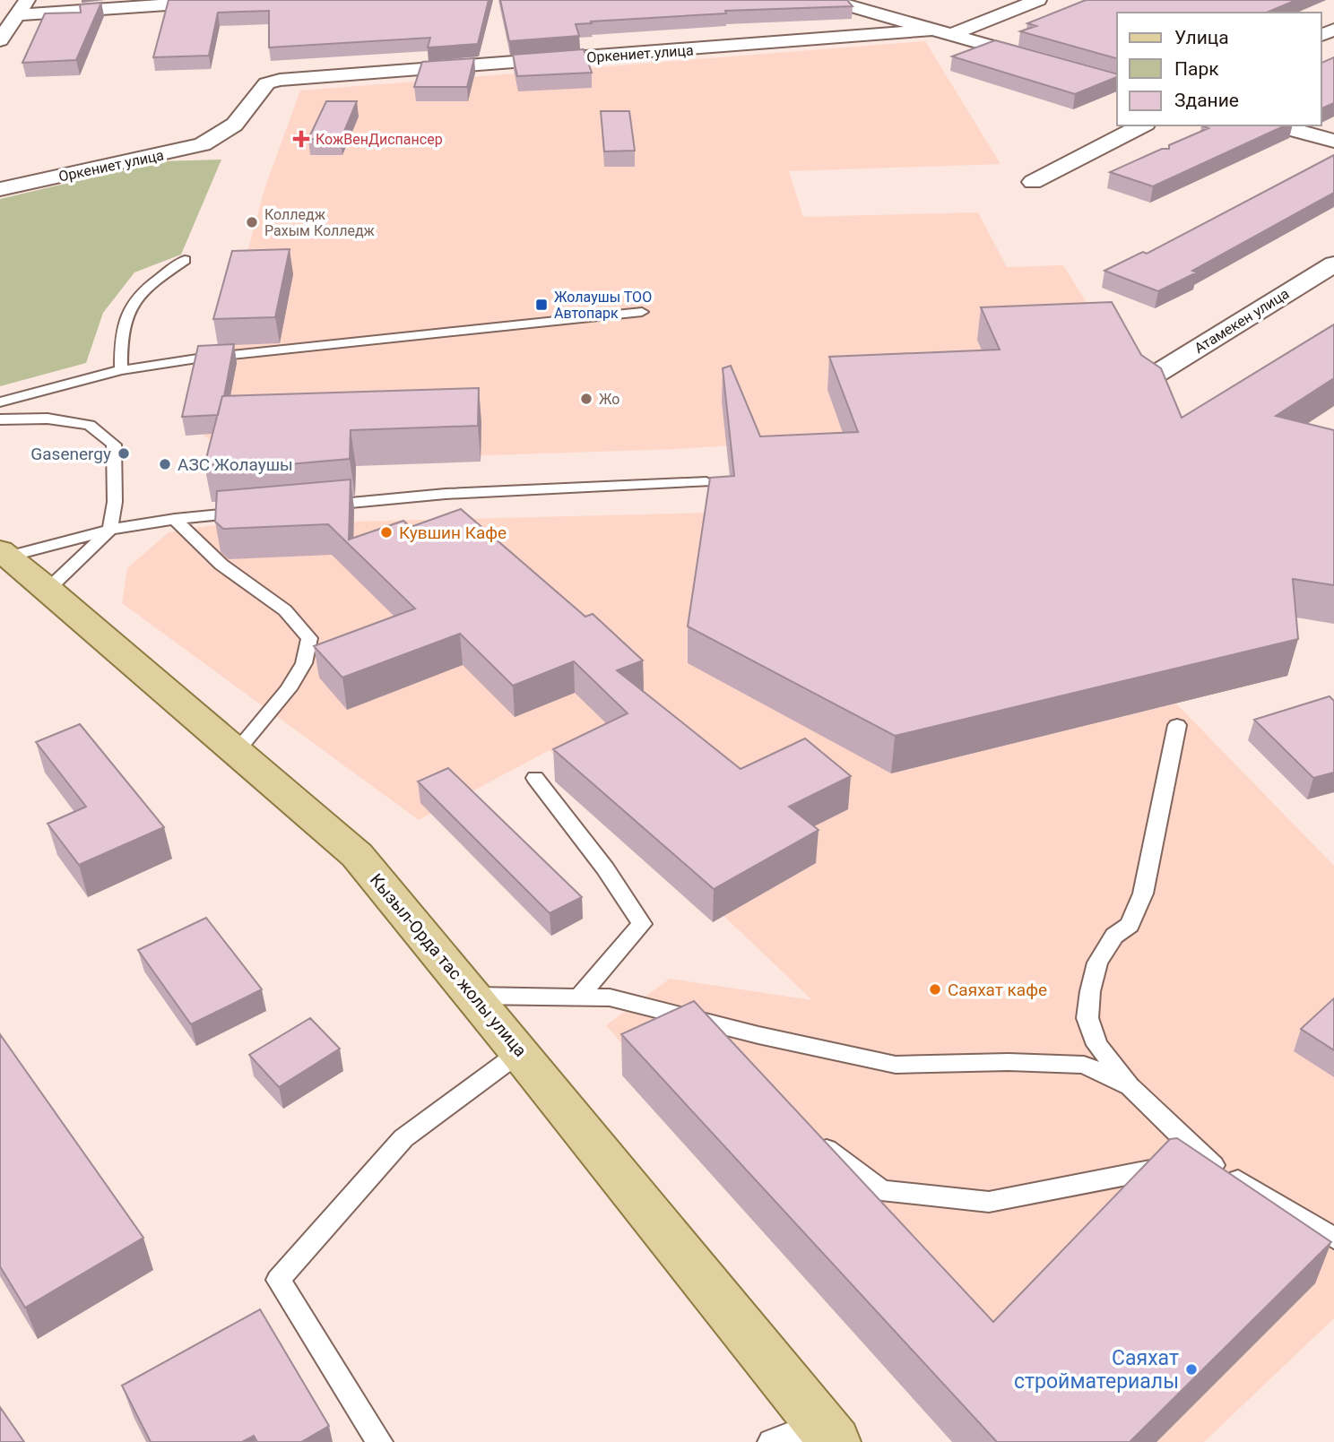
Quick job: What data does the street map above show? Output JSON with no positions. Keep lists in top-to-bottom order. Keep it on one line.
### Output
{"streets":{"main road":["Кызыл-Орда тас жолы улица"],"street":["Оркениет улица","Атамекен улица"]},"places":{"health":["КожВенДиспансер"],"other":["Колледж Рахым Колледж","Жо","Gasenergy","АЗС Жолаушы","Кувшин Кафе","Саяхат кафе","Саяхат стройматериалы"],"transit":["Жолаушы ТОО Автопарк"]},"legend":["Улица","Парк","Здание"]}
